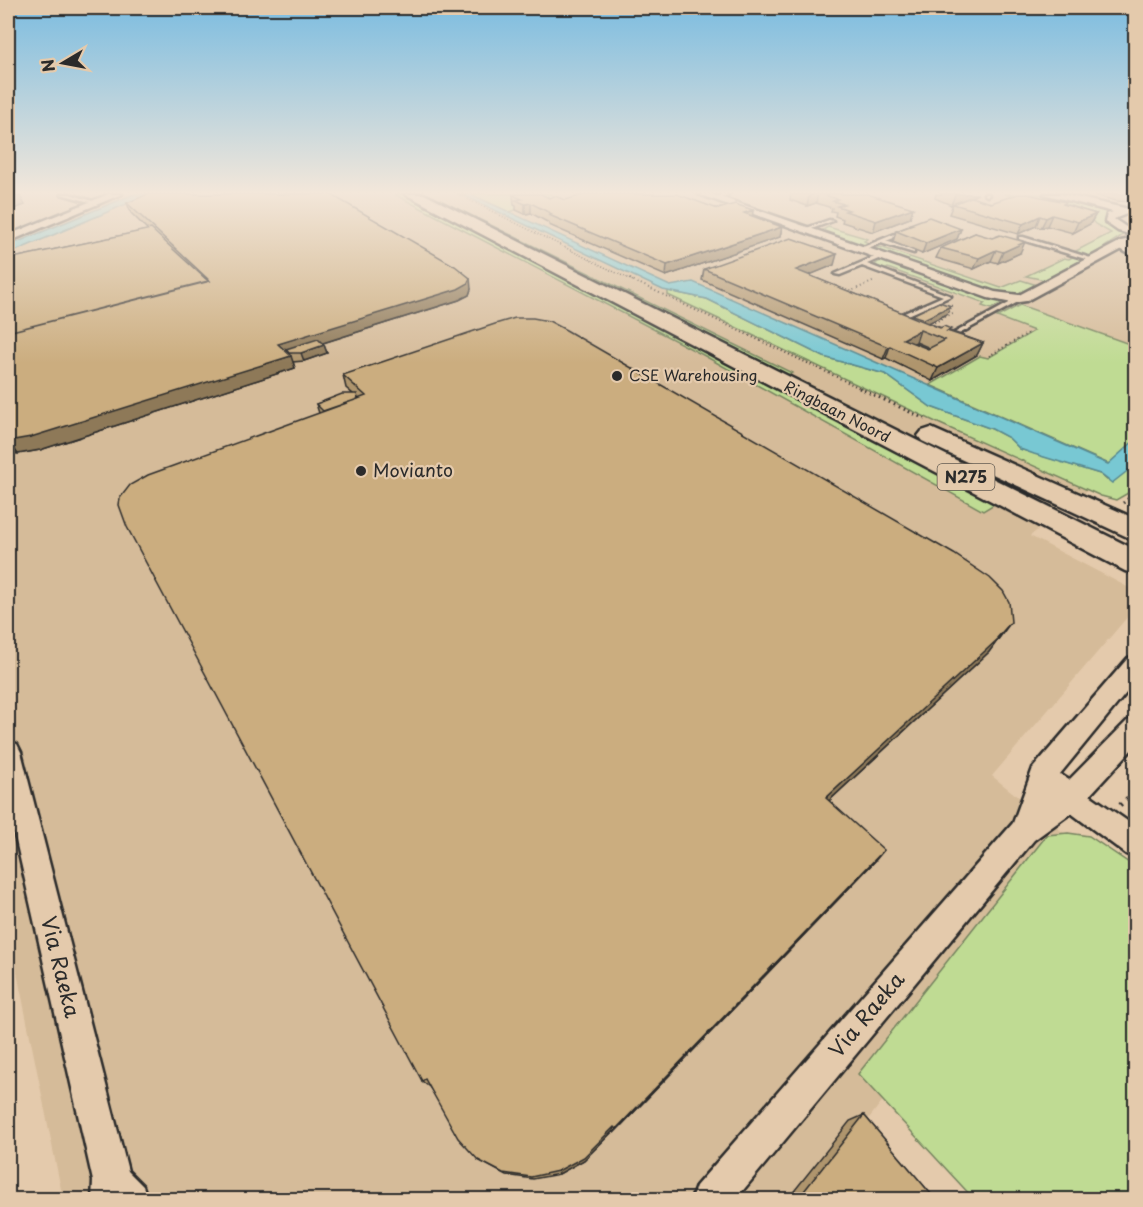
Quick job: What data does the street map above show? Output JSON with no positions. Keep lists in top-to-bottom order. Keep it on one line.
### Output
{"streets":{"main road":["Ringbaan Noord","N275"],"street":["Via Raeka"]},"places":["CSE Warehousing","Movianto"],"north":"left"}
